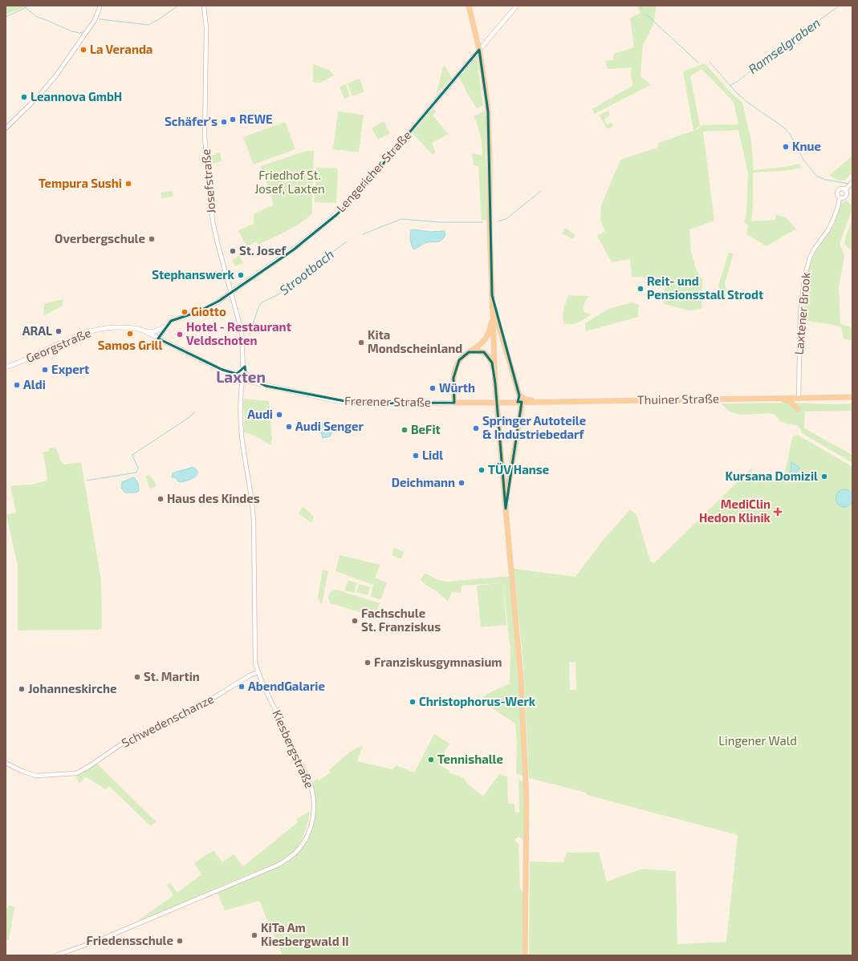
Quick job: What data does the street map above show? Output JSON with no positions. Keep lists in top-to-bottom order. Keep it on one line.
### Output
{"streets":{"main road":["Lengericher Straße","Georgstraße","Thuiner Straße","Frerener Straße"],"street":["Josefstraße","Laxtener Brook","Schwedenschanze","Kiesbergstraße"]},"crossings":[["Lengericher Straße","Josefstraße"],["Lengericher Straße","Frerener Straße"],["Josefstraße","Frerener Straße"],["Josefstraße","Kiesbergstraße"],["Laxtener Brook","Thuiner Straße"],["Georgstraße","Frerener Straße"],["Thuiner Straße","Frerener Straße"],["Frerener Straße","Kiesbergstraße"],["Schwedenschanze","Kiesbergstraße"]],"districts":["Laxten"],"water":["Ramselgraben","Strootbach"],"parks":["Friedhof St. Josef, Laxten","Lingener Wald"],"places":{"other":["La Veranda","Leannova GmbH","REWE","Schäfer's","Knue","Tempura Sushi","Overbergschule","St. Josef","Stephanswerk","Reit- und Pensionsstall Strodt","Giotto","ARAL","Samos Grill","Hotel - Restaurant Veldschoten","Kita Mondscheinland","Expert","Aldi","Würth","Audi","Audi Senger","Springer Autoteile & Industriebedarf","BeFit","Lidl","TÜV Hanse","Kursana Domizil","Deichmann","Haus des Kindes","Fachschule St. Franziskus","Franziskusgymnasium","St. Martin","AbendGalarie","Johanneskirche","Christophorus-Werk","Tennishalle","KiTa Am Kiesbergwald II","Friedensschule"],"health":["MediClin Hedon Klinik"]}}
